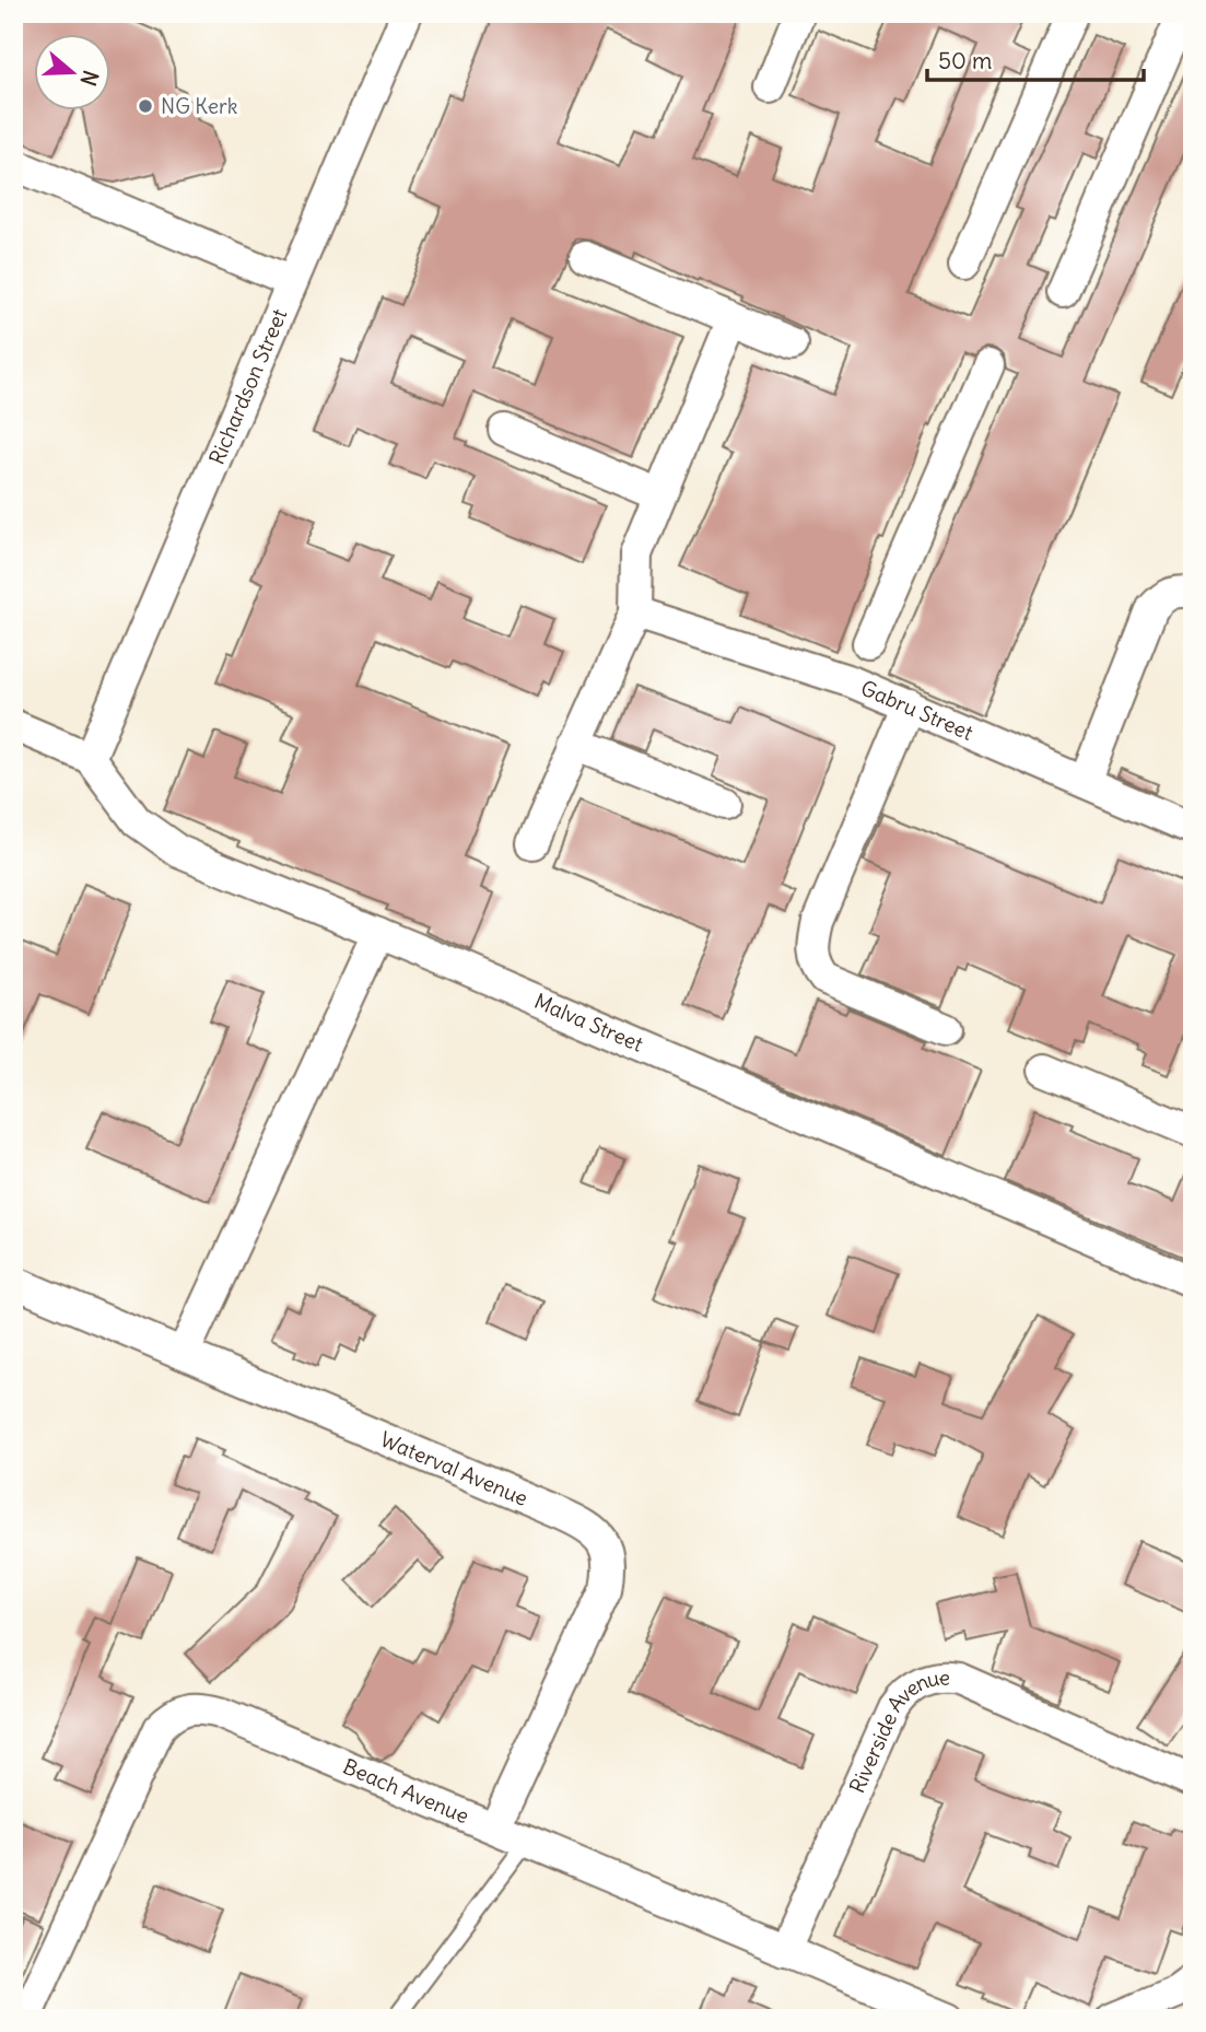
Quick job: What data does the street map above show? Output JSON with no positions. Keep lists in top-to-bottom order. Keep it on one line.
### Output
{"streets":{"street":["Richardson Street","Gabru Street","Malva Street","Waterval Avenue","Riverside Avenue","Beach Avenue"]},"crossings":[["Richardson Street","Malva Street"],["Waterval Avenue","Beach Avenue"],["Riverside Avenue","Beach Avenue"]],"places":["NG Kerk"],"scale_bar":"50 m","north":"right"}
